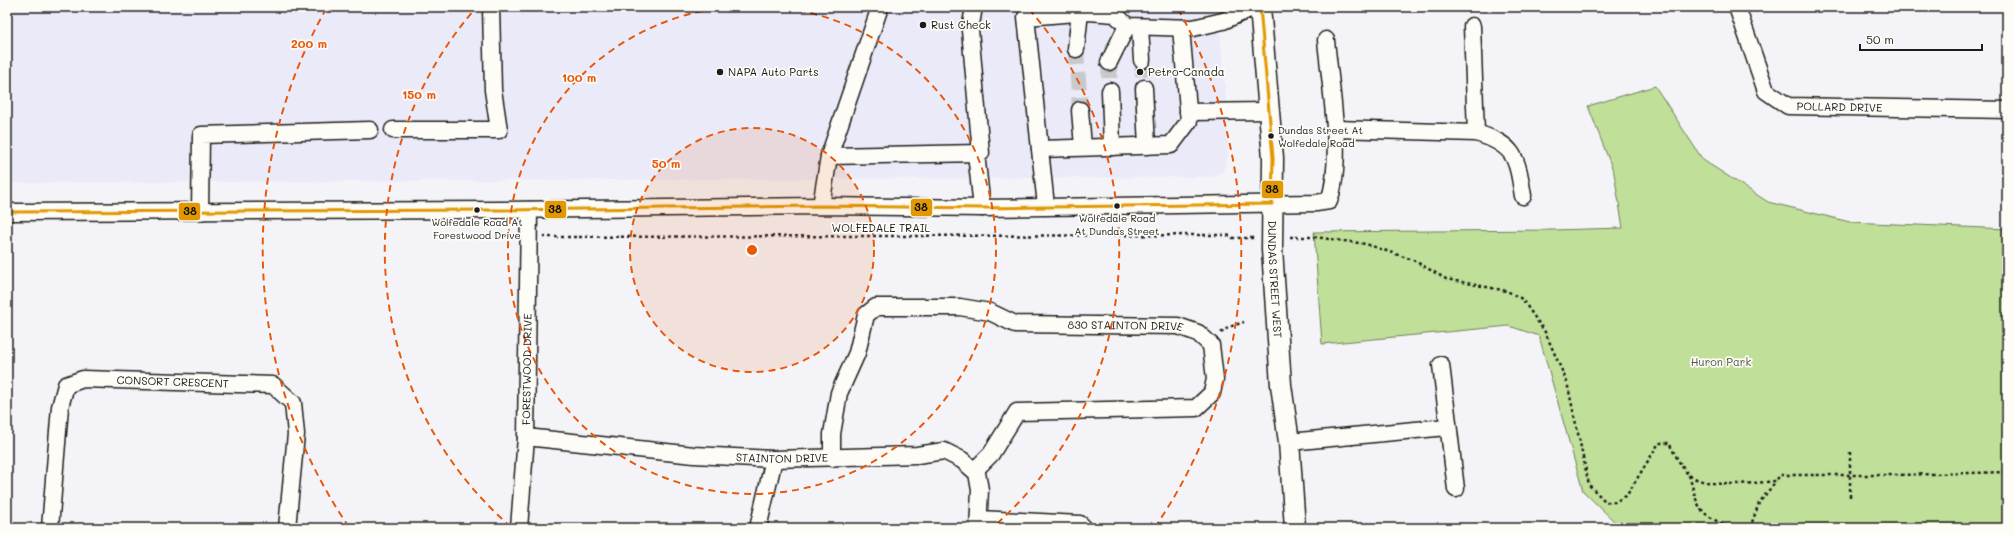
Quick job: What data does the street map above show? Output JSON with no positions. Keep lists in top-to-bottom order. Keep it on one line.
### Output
{"streets":{"main road":["DUNDAS STREET WEST"],"street":["POLLARD DRIVE","830 STAINTON DRIVE","FORESTWOOD DRIVE","CONSORT CRESCENT","STAINTON DRIVE"],"path":["WOLFEDALE TRAIL"]},"crossings":[["WOLFEDALE TRAIL","FORESTWOOD DRIVE"],["830 STAINTON DRIVE","STAINTON DRIVE"],["FORESTWOOD DRIVE","STAINTON DRIVE"]],"parks":["Huron Park"],"places":["Rust Check","NAPA Auto Parts","Petro-Canada","Dundas Street At Wolfedale Road","Wolfedale Road At Dundas Street","Wolfedale Road At Forestwood Drive"],"lines":["transit line 38"],"scale_bar":"50 m","rings":["200 m","100 m","150 m","50 m"]}
